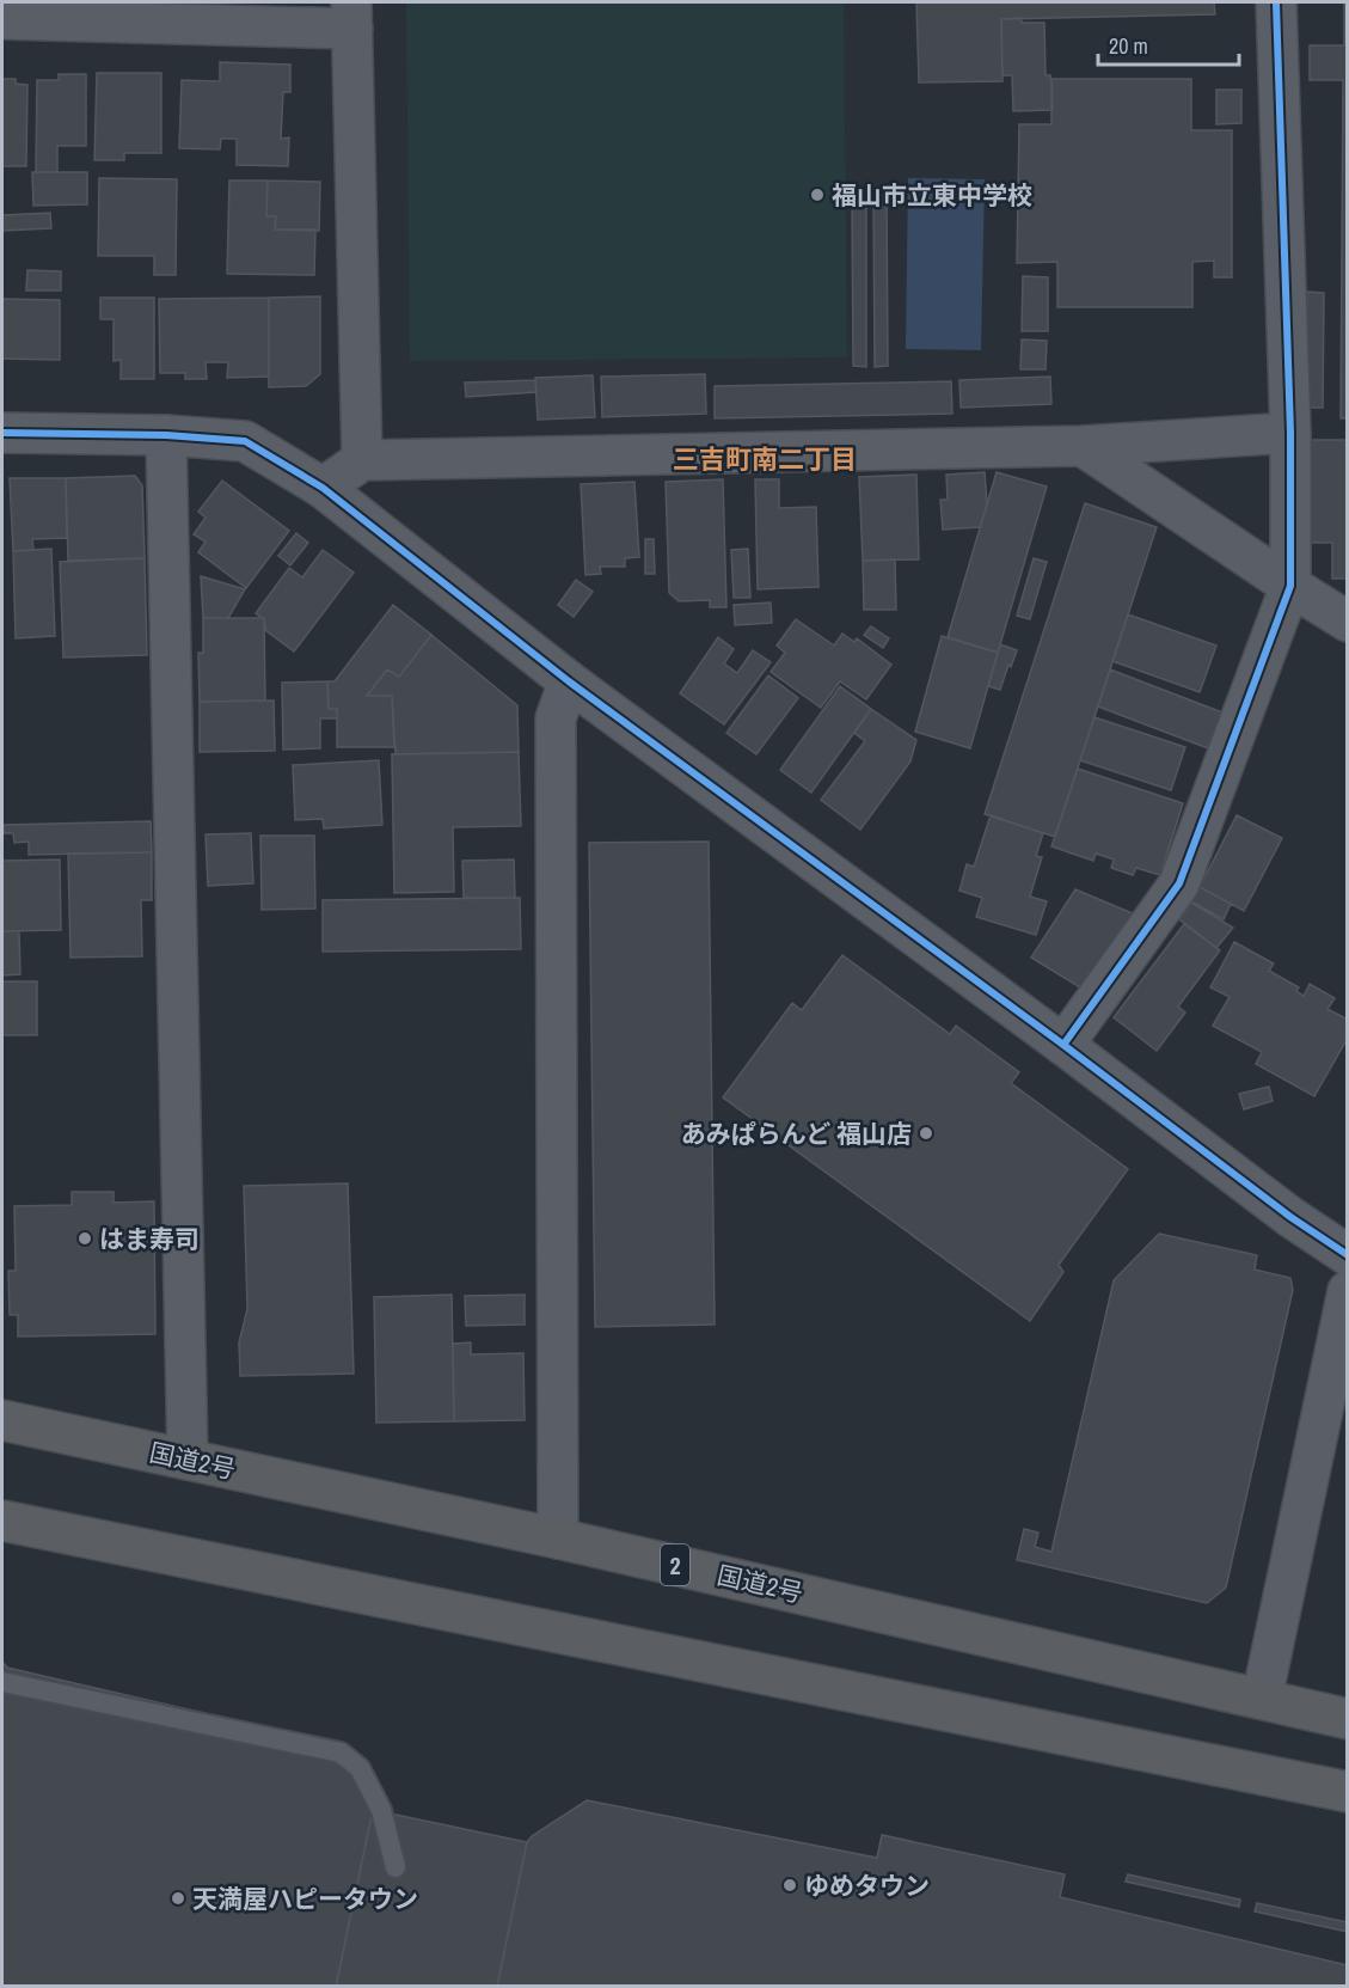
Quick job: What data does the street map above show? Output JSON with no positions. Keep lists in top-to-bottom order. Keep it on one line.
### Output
{"streets":{"highway":["国道2号","2"]},"districts":["三吉町南二丁目"],"places":["福山市立東中学校","あみぱらんど 福山店","はま寿司","ゆめタウン","天満屋ハピータウン"],"scale_bar":"20 m"}
